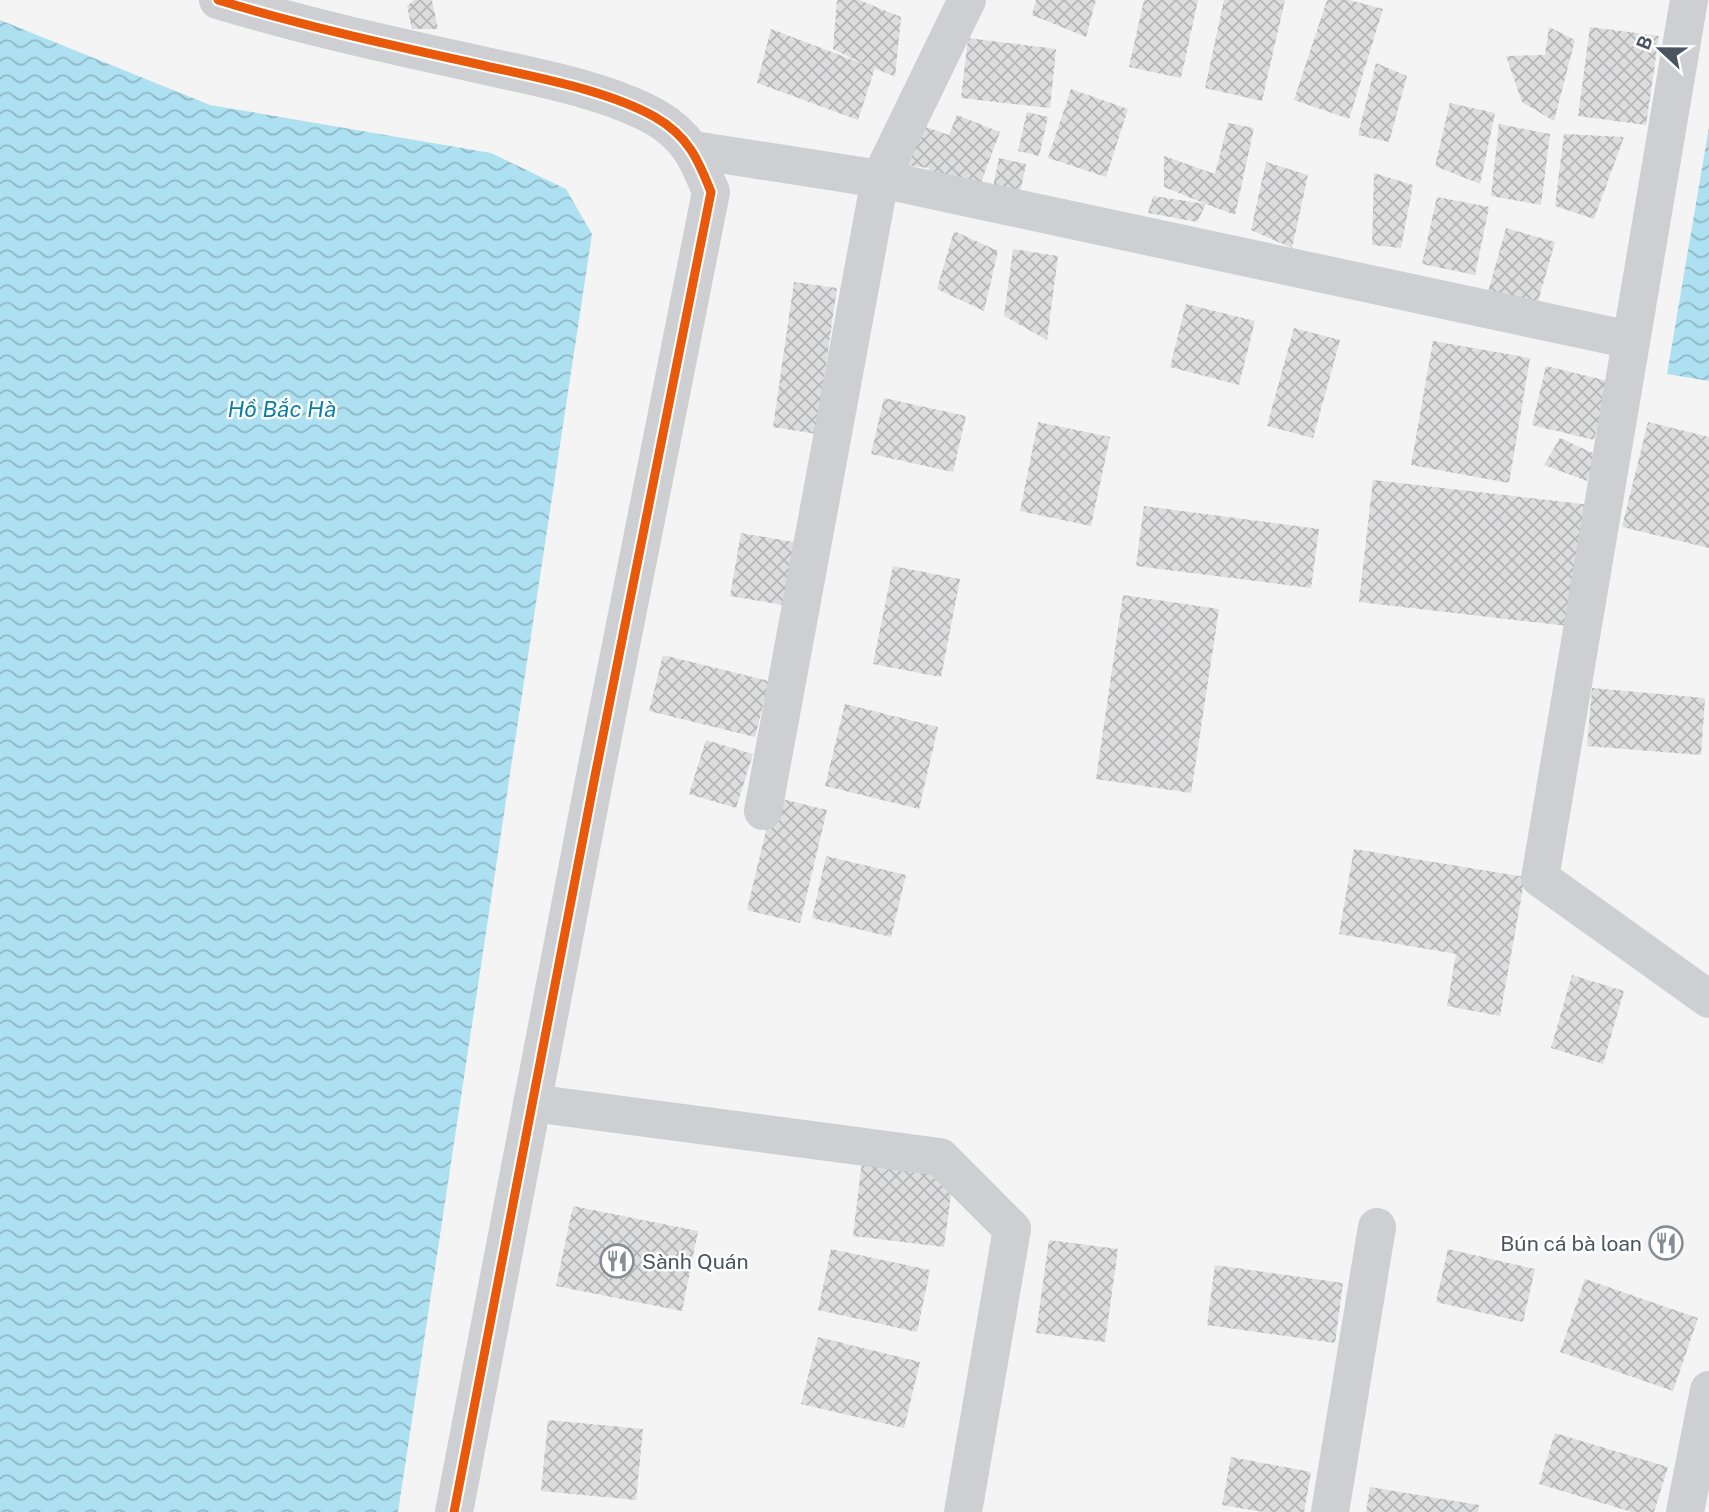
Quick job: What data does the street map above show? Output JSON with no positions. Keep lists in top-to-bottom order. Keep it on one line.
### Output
{"water":["Hồ Bắc Hà"],"places":{"restaurant":["Bún cá bà loan","Sành Quán"]},"north":"left"}
